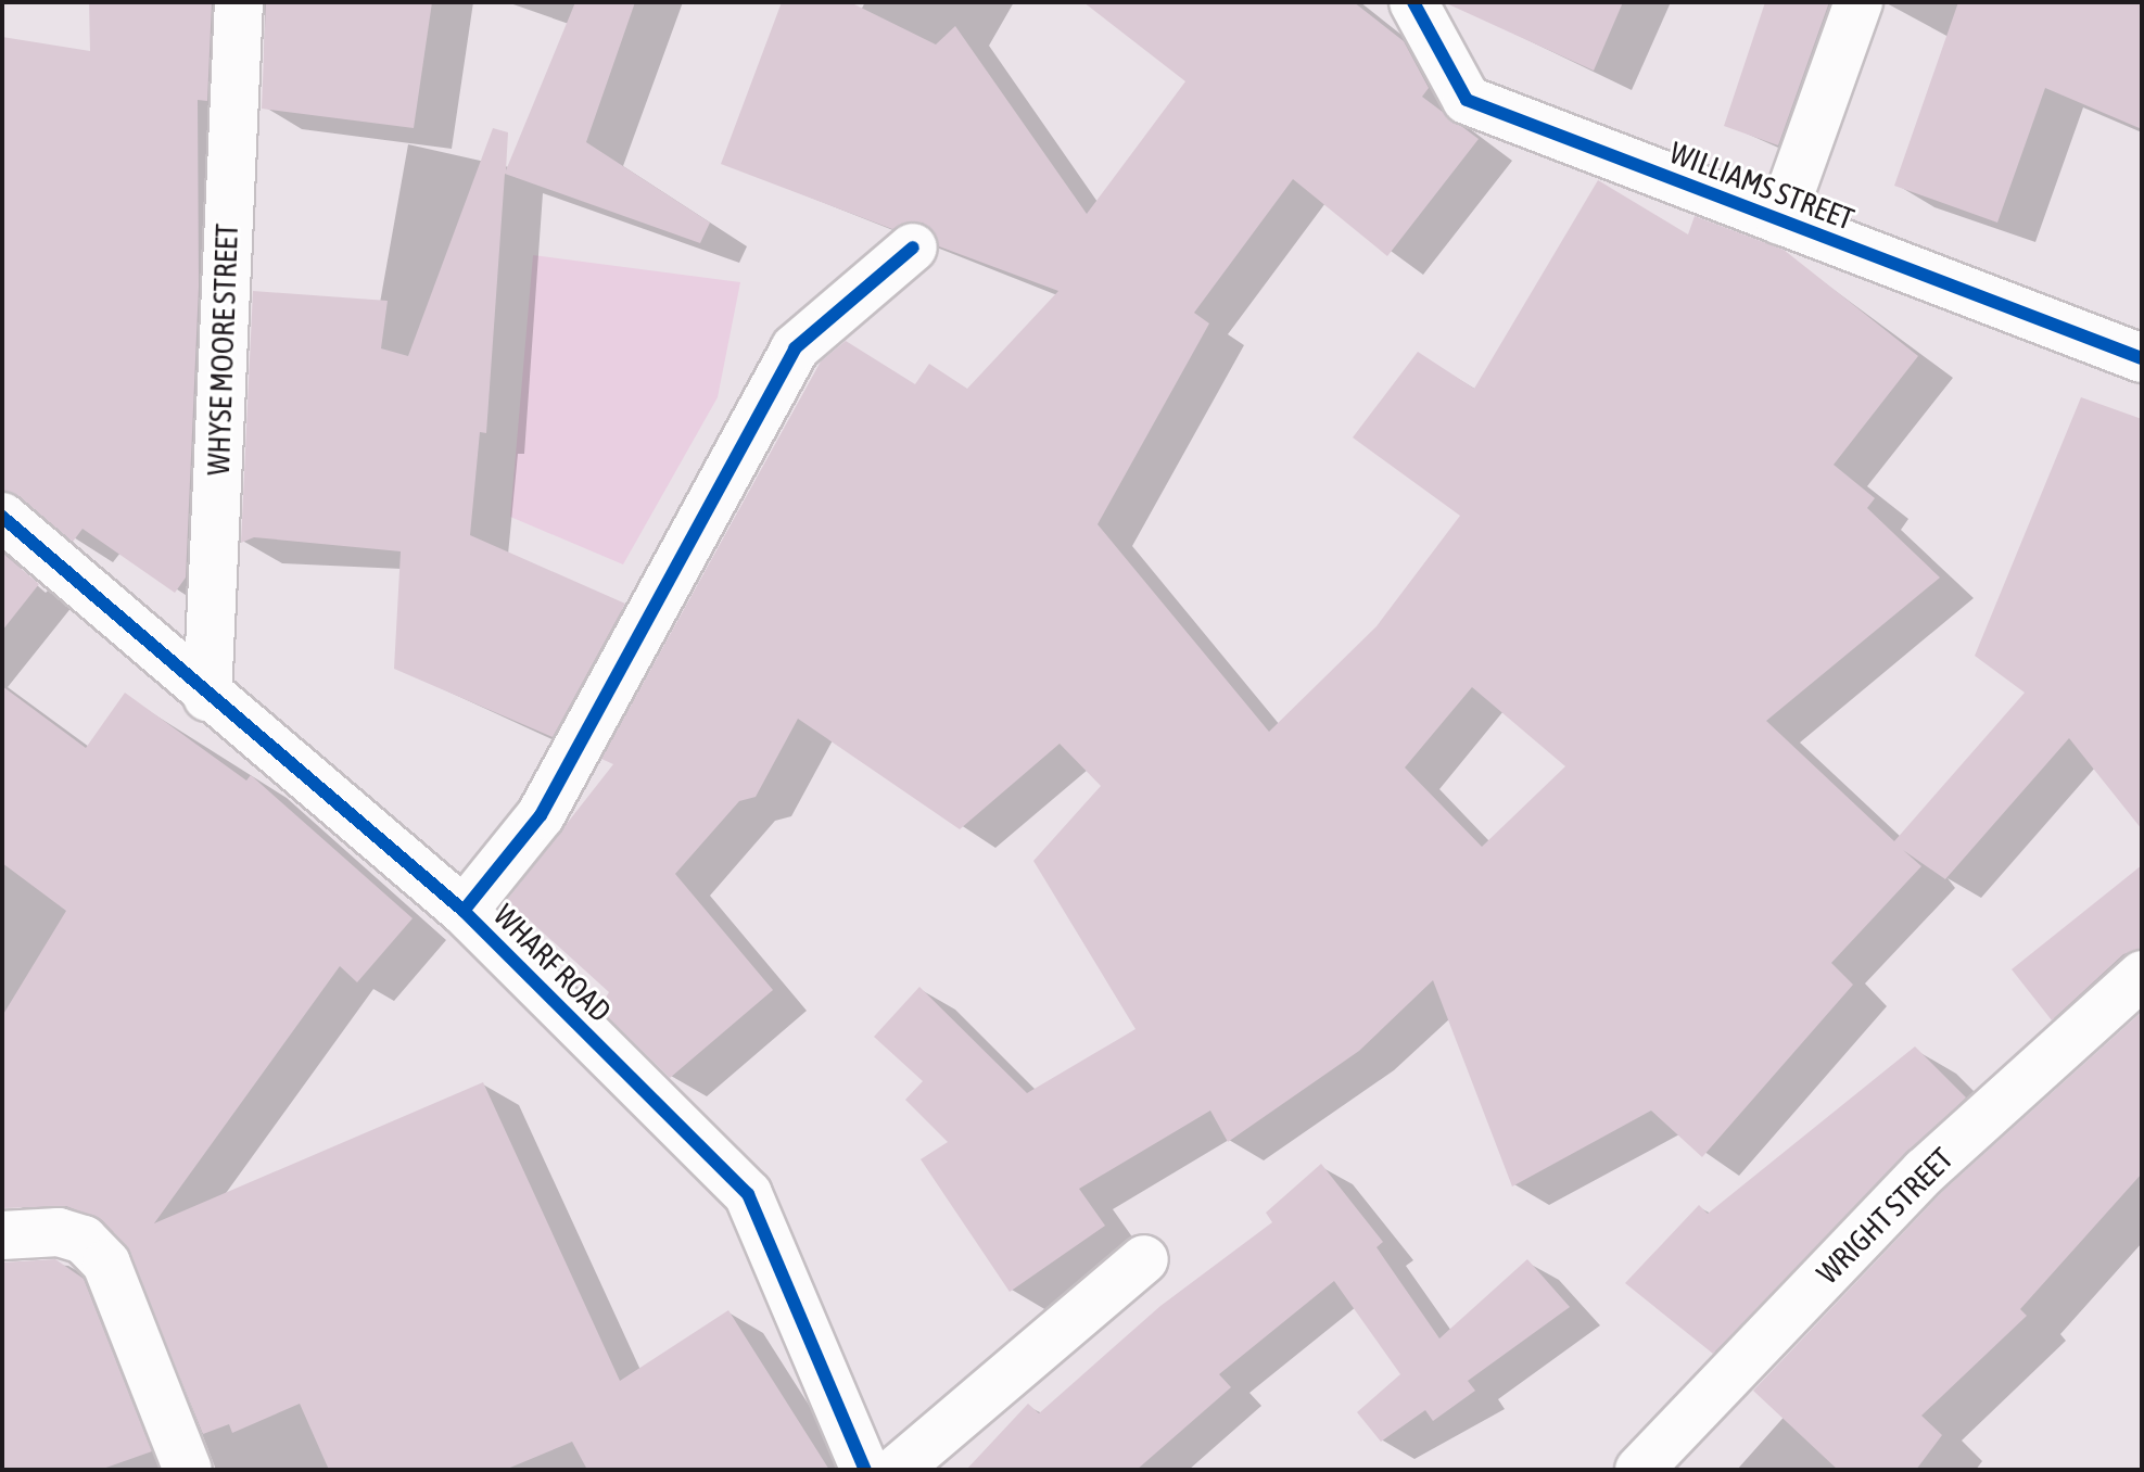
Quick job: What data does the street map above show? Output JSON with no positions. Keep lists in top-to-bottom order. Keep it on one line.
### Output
{"streets":{"street":["WILLIAMS STREET","WHYSE MOORE STREET","WHARF ROAD","WRIGHT STREET"]},"crossings":[["WHYSE MOORE STREET","WHARF ROAD"]]}
